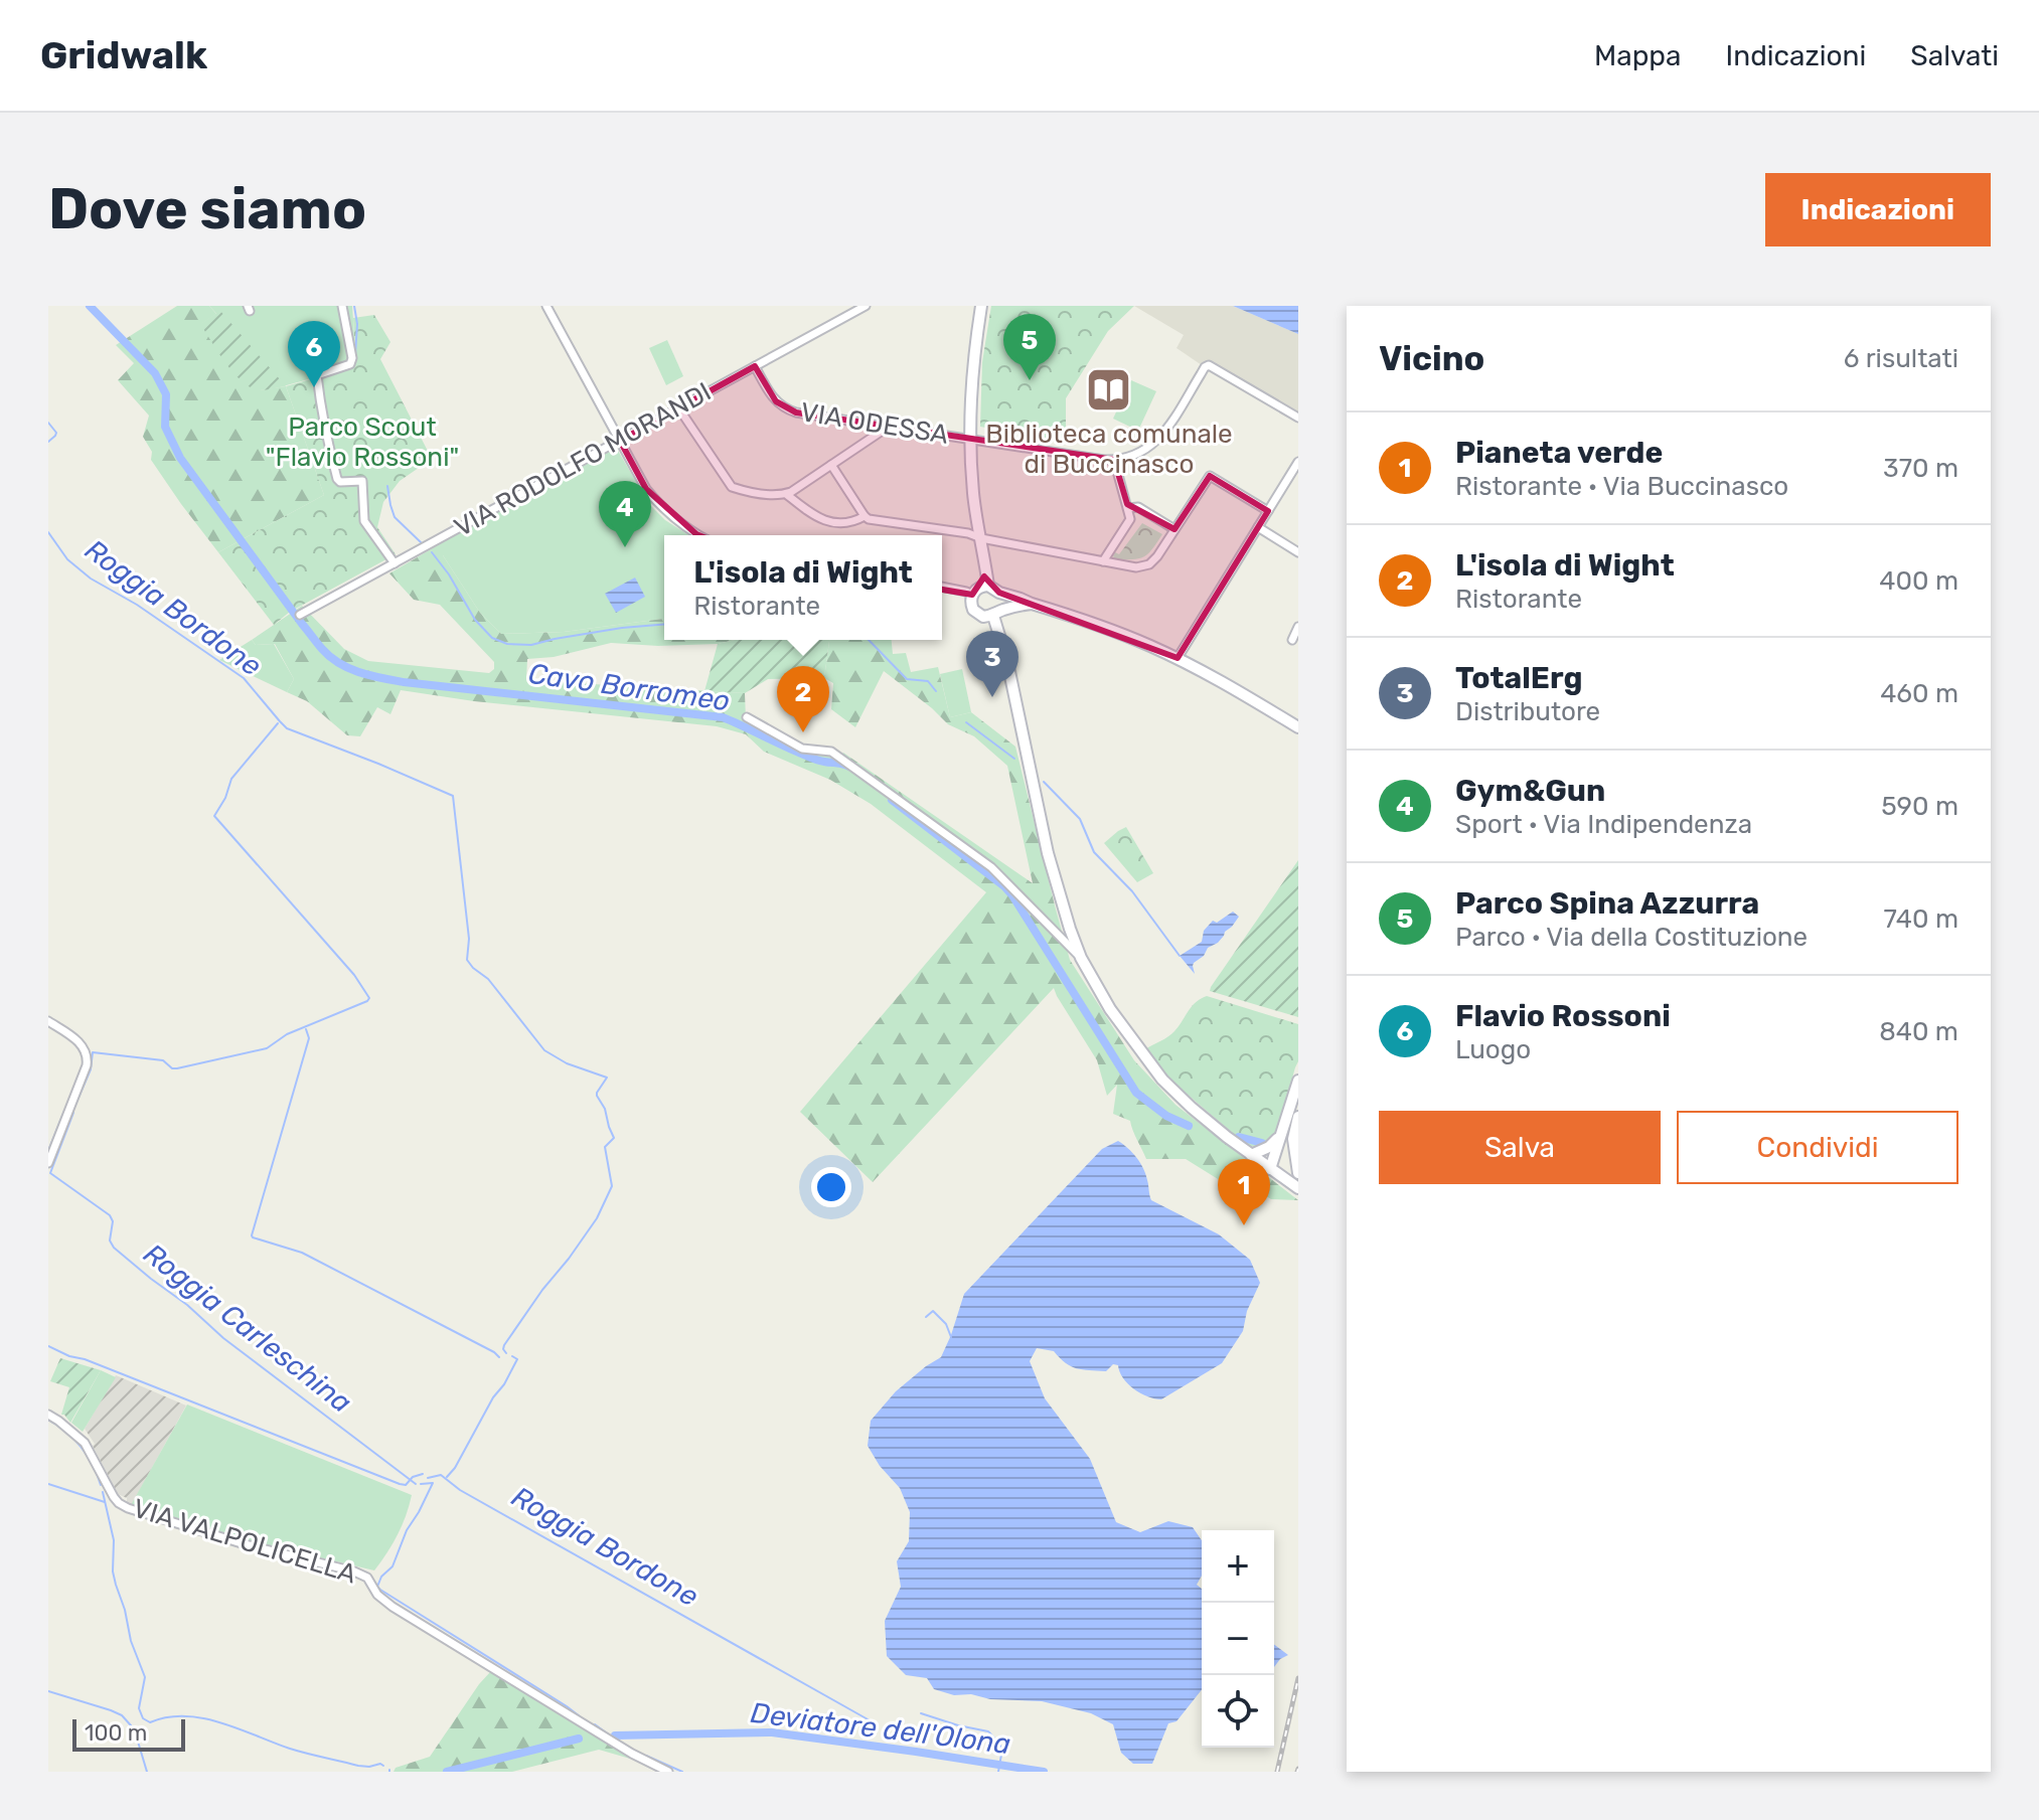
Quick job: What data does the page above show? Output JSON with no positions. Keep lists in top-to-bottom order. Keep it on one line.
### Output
{"streets":{"street":["VIA ODESSA","VIA RODOLFO MORANDI","VIA VALPOLICELLA"]},"crossings":[["VIA ODESSA","VIA RODOLFO MORANDI"]],"water":["Roggia Bordone","Cavo Borromeo","Roggia Carleschina","Deviatore dell'Olona"],"parks":["Parco Scout \"Flavio Rossoni\""],"places":{"library":["Biblioteca comunale di Buccinasco"]},"scale_bar":"100 m","page":{"header":"Gridwalk","nav":["Mappa","Indicazioni","Salvati"],"buttons":["Indicazioni",["Salva","Condividi"]],"title":"Dove siamo","heading":["Vicino","6 risultati"],"pins":["5","6","4","3","2","1"],"list":[{"mark":"1","name":"Pianeta verde","note":"Ristorante · Via Buccinasco","value":"370 m"},{"mark":"2","name":"L'isola di Wight","note":"Ristorante","value":"400 m"},{"mark":"3","name":"TotalErg","note":"Distributore","value":"460 m"},{"mark":"4","name":"Gym&Gun","note":"Sport · Via Indipendenza","value":"590 m"},{"mark":"5","name":"Parco Spina Azzurra","note":"Parco · Via della Costituzione","value":"740 m"},{"mark":"6","name":"Flavio Rossoni","note":"Luogo","value":"840 m"}],"popup":["L'isola di Wight","Ristorante"],"map_buttons":["+","−"],"scale":"100 m"}}
